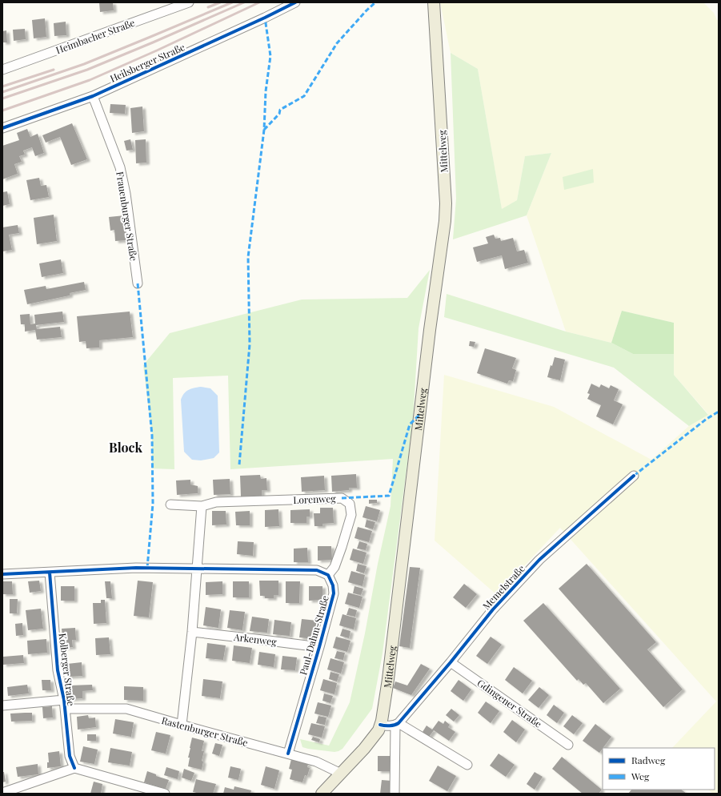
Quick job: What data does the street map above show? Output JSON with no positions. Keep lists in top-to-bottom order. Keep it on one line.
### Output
{"streets":{"main road":["Mittelweg"],"street":["Heimbacher Straße","Heilsberger Straße","Frauenburger Straße","Lorenweg","Memelstraße","Paul-Dahm-Straße","Arkenweg","Kolberger Straße","Gdingener Straße","Rastenburger Straße"]},"crossings":[["Heilsberger Straße","Frauenburger Straße"],["Mittelweg","Rastenburger Straße"],["Lorenweg","Paul-Dahm-Straße"],["Memelstraße","Gdingener Straße"],["Paul-Dahm-Straße","Arkenweg"],["Paul-Dahm-Straße","Rastenburger Straße"],["Kolberger Straße","Rastenburger Straße"]],"districts":["Block"],"legend":["Radweg","Weg"]}
